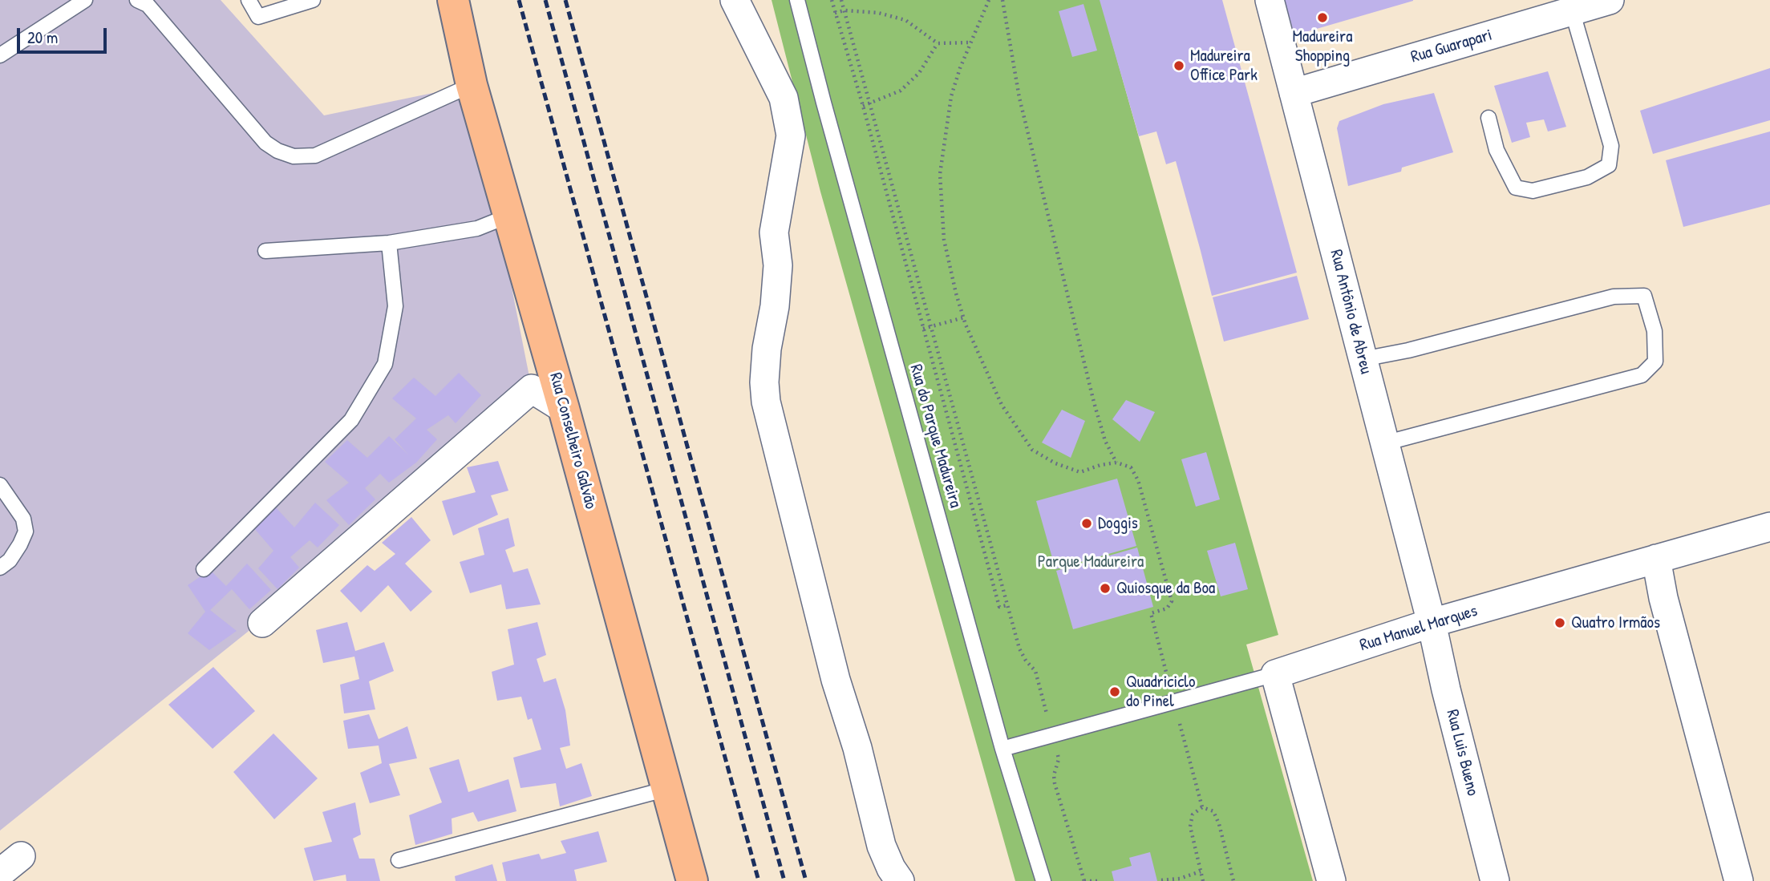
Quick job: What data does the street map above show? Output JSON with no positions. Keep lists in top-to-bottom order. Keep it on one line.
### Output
{"streets":{"main road":["Rua Conselheiro Galvão"],"street":["Rua Guarapari","Rua Antônio de Abreu","Rua Manuel Marques","Rua Luis Bueno"],"lane":["Rua do Parque Madureira"]},"crossings":[["Rua Guarapari","Rua Antônio de Abreu"],["Rua Antônio de Abreu","Rua Manuel Marques"],["Rua Antônio de Abreu","Rua Luis Bueno"],["Rua Manuel Marques","Rua Luis Bueno"]],"parks":["Parque Madureira"],"places":["Madureira Shopping","Madureira Office Park","Doggis","Quiosque da Boa","Quatro Irmãos","Quadriciclo do Pinel"],"scale_bar":"20 m"}
